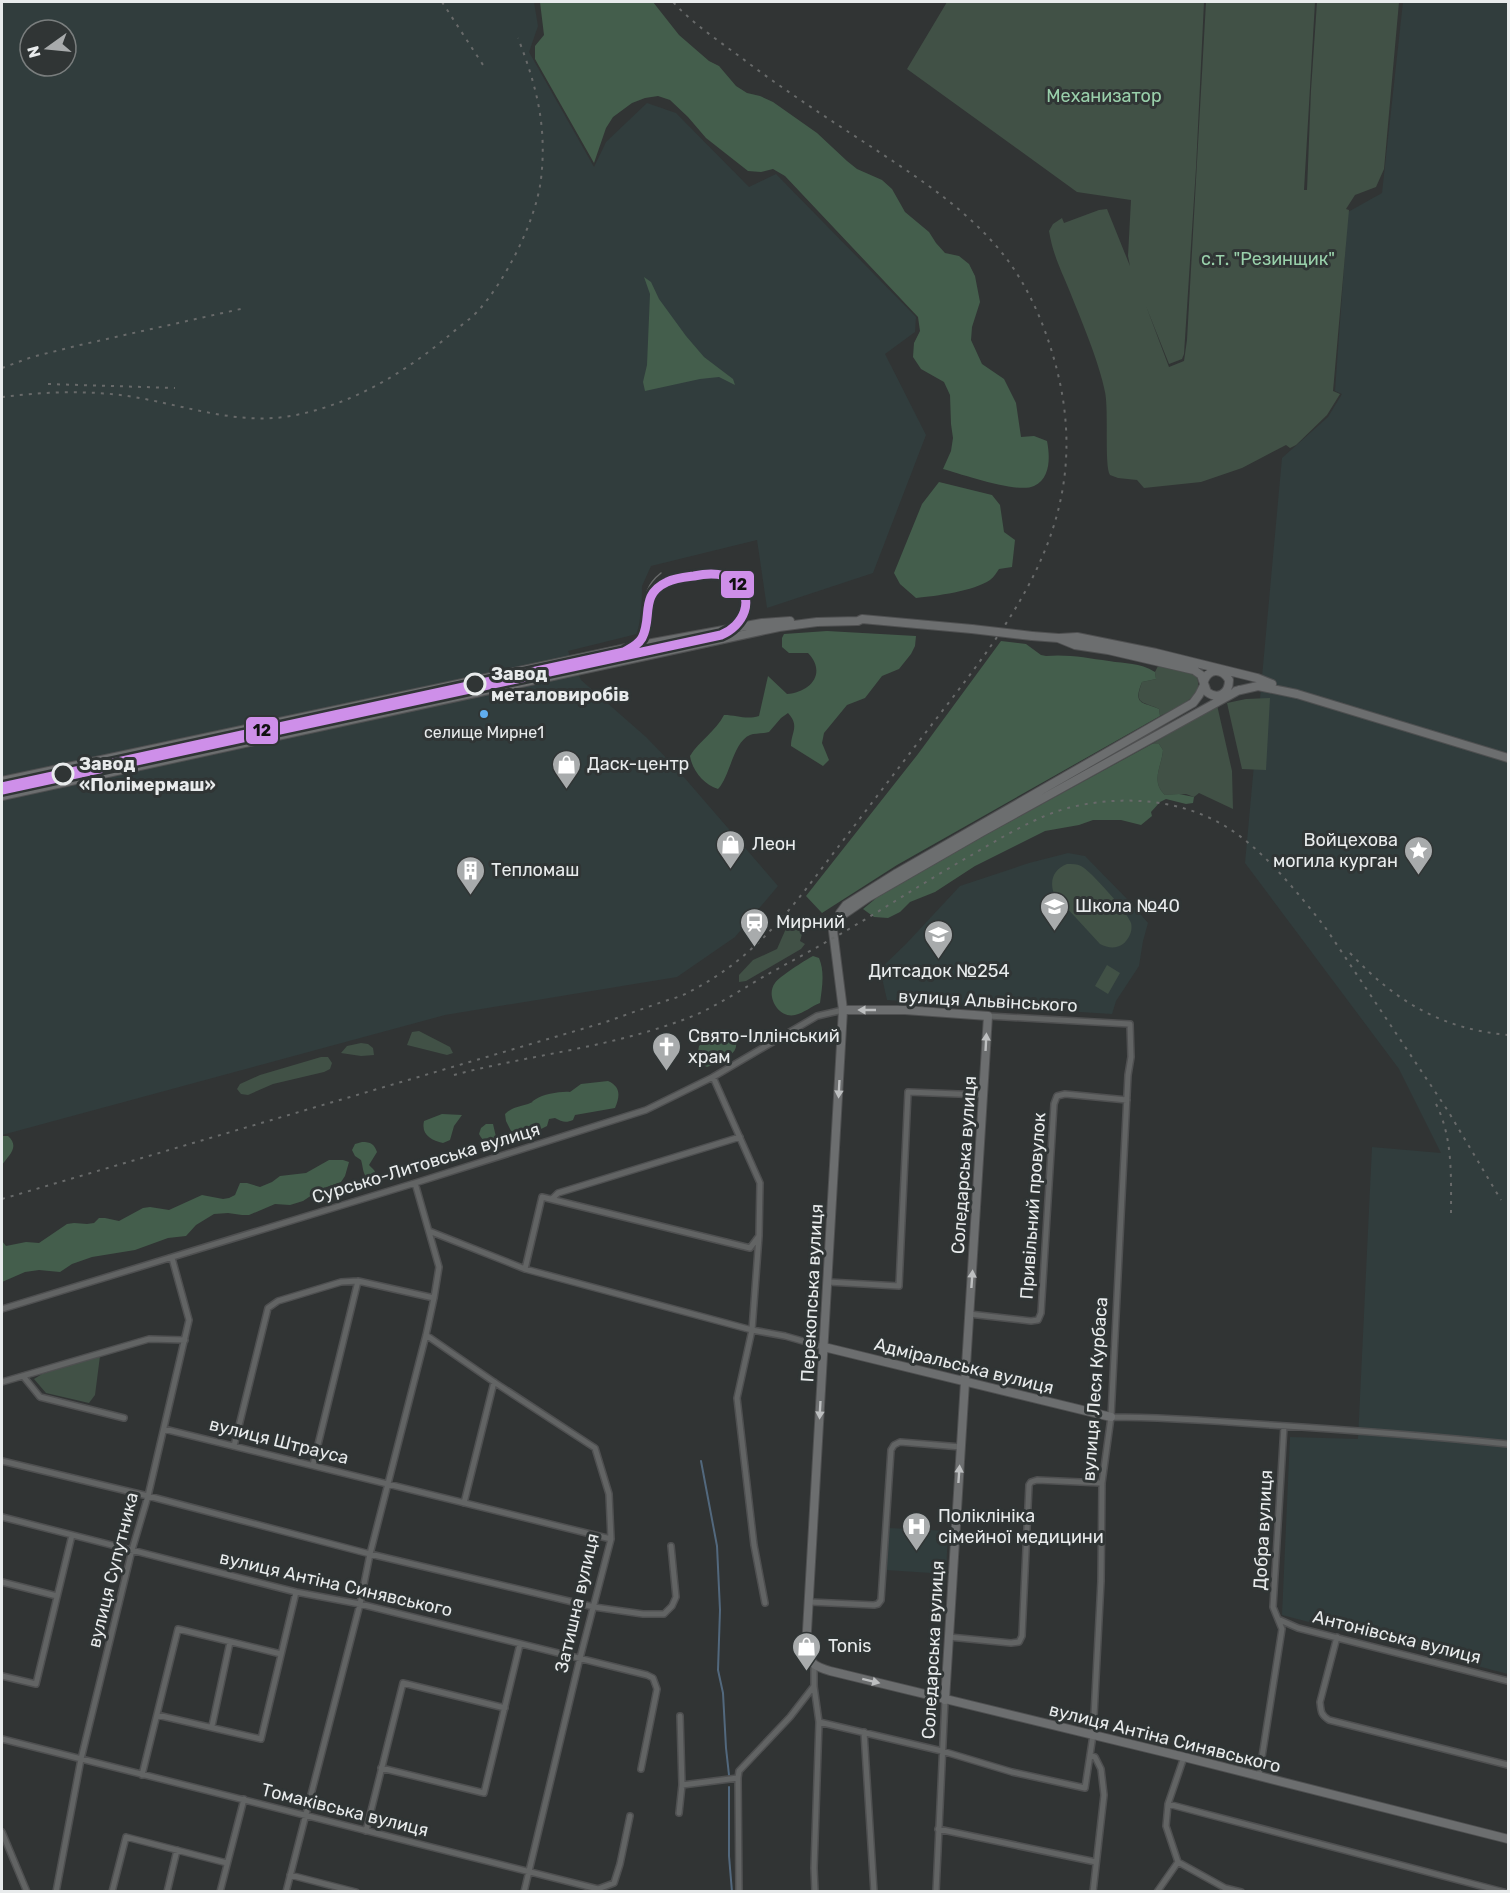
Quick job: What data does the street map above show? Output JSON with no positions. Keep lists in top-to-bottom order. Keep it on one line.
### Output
{"streets":{"street":["вулиця Альвінського","Сурсько-Литовська вулиця","Соледарська вулиця","Привільний провулок","Перекопська вулиця","Адміральська вулиця","вулиця Леся Курбаса","вулиця Штрауса","Добра вулиця","вулиця Супутника","вулиця Антіна Синявського","Затишна вулиця","Антонівська вулиця","Томаківська вулиця"]},"crossings":[["вулиця Альвінського","Сурсько-Литовська вулиця"],["вулиця Альвінського","Соледарська вулиця"],["вулиця Альвінського","Перекопська вулиця"],["вулиця Альвінського","вулиця Леся Курбаса"],["Сурсько-Литовська вулиця","Перекопська вулиця"],["Сурсько-Литовська вулиця","вулиця Супутника"],["Соледарська вулиця","Привільний провулок"],["Соледарська вулиця","Адміральська вулиця"],["Соледарська вулиця","вулиця Леся Курбаса"],["Соледарська вулиця","вулиця Антіна Синявського"],["Привільний провулок","вулиця Леся Курбаса"],["Перекопська вулиця","Адміральська вулиця"],["Перекопська вулиця","вулиця Антіна Синявського"],["Адміральська вулиця","вулиця Леся Курбаса"],["Адміральська вулиця","Добра вулиця"],["вулиця Леся Курбаса","вулиця Антіна Синявського"],["вулиця Штрауса","вулиця Супутника"],["вулиця Штрауса","Затишна вулиця"],["Добра вулиця","вулиця Антіна Синявського"],["Добра вулиця","Антонівська вулиця"],["вулиця Супутника","вулиця Антіна Синявського"],["вулиця Супутника","Томаківська вулиця"],["вулиця Антіна Синявського","Затишна вулиця"],["Затишна вулиця","Томаківська вулиця"]],"one_way":["вулиця Альвінського","Соледарська вулиця","Перекопська вулиця"],"parks":["Механизатор","с.т. \"Резинщик\""],"places":{"other":["Завод металовиробів","селище Мирне1","Завод «Полімермаш»"],"shop":["Даск-центр","Леон","Tonis"],"place":["Войцехова могила курган"],"building":["Тепломаш"],"school or university":["Школа №40","Дитсадок №254"],"station":["Мирний"],"church":["Свято-Іллінський храм"],"hospital":["Поліклініка сімейної медицини"]},"lines":["transit line 12"],"north":"left"}
